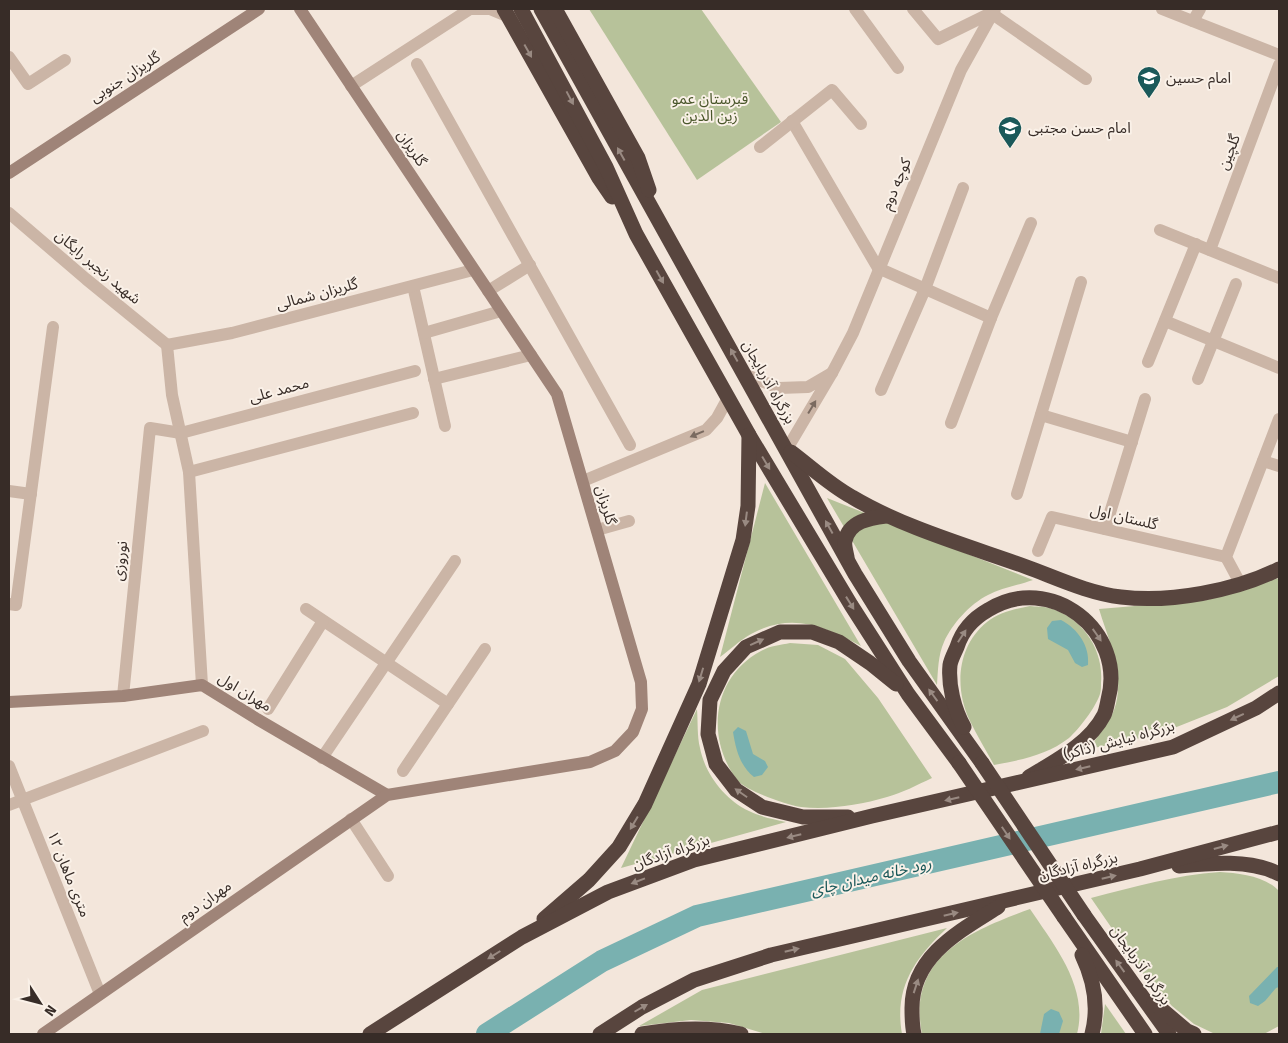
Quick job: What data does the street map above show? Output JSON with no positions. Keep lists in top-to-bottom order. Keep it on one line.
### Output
{"streets":{"highway":["بزرگراه آذربایجان","بزرگراه نیایش (ذاکر)","بزرگراه آزادگان"],"street":["گلریزان جنوبی","گلریزان","گلچین","کوچه دوم","شهید رنجبر رایگان","گلریزان شمالی","محمد علی","گلستان اول","نوروزی","مهران اول","۱۲ متری ماهان","مهران دوم"]},"crossings":[["گلریزان","گلریزان شمالی"],["گلریزان","مهران اول"],["گلریزان","مهران دوم"],["کوچه دوم","بزرگراه آذربایجان"],["شهید رنجبر رایگان","گلریزان شمالی"],["محمد علی","نوروزی"],["نوروزی","مهران اول"],["مهران اول","مهران دوم"],["بزرگراه نیایش (ذاکر)","بزرگراه آزادگان"],["۱۲ متری ماهان","مهران دوم"]],"water":["رود خانه میدان چای"],"parks":["قبرستان عمو زین الدین"],"places":{"school or university":["امام حسین","امام حسن مجتبی"]},"north":"bottom right"}
